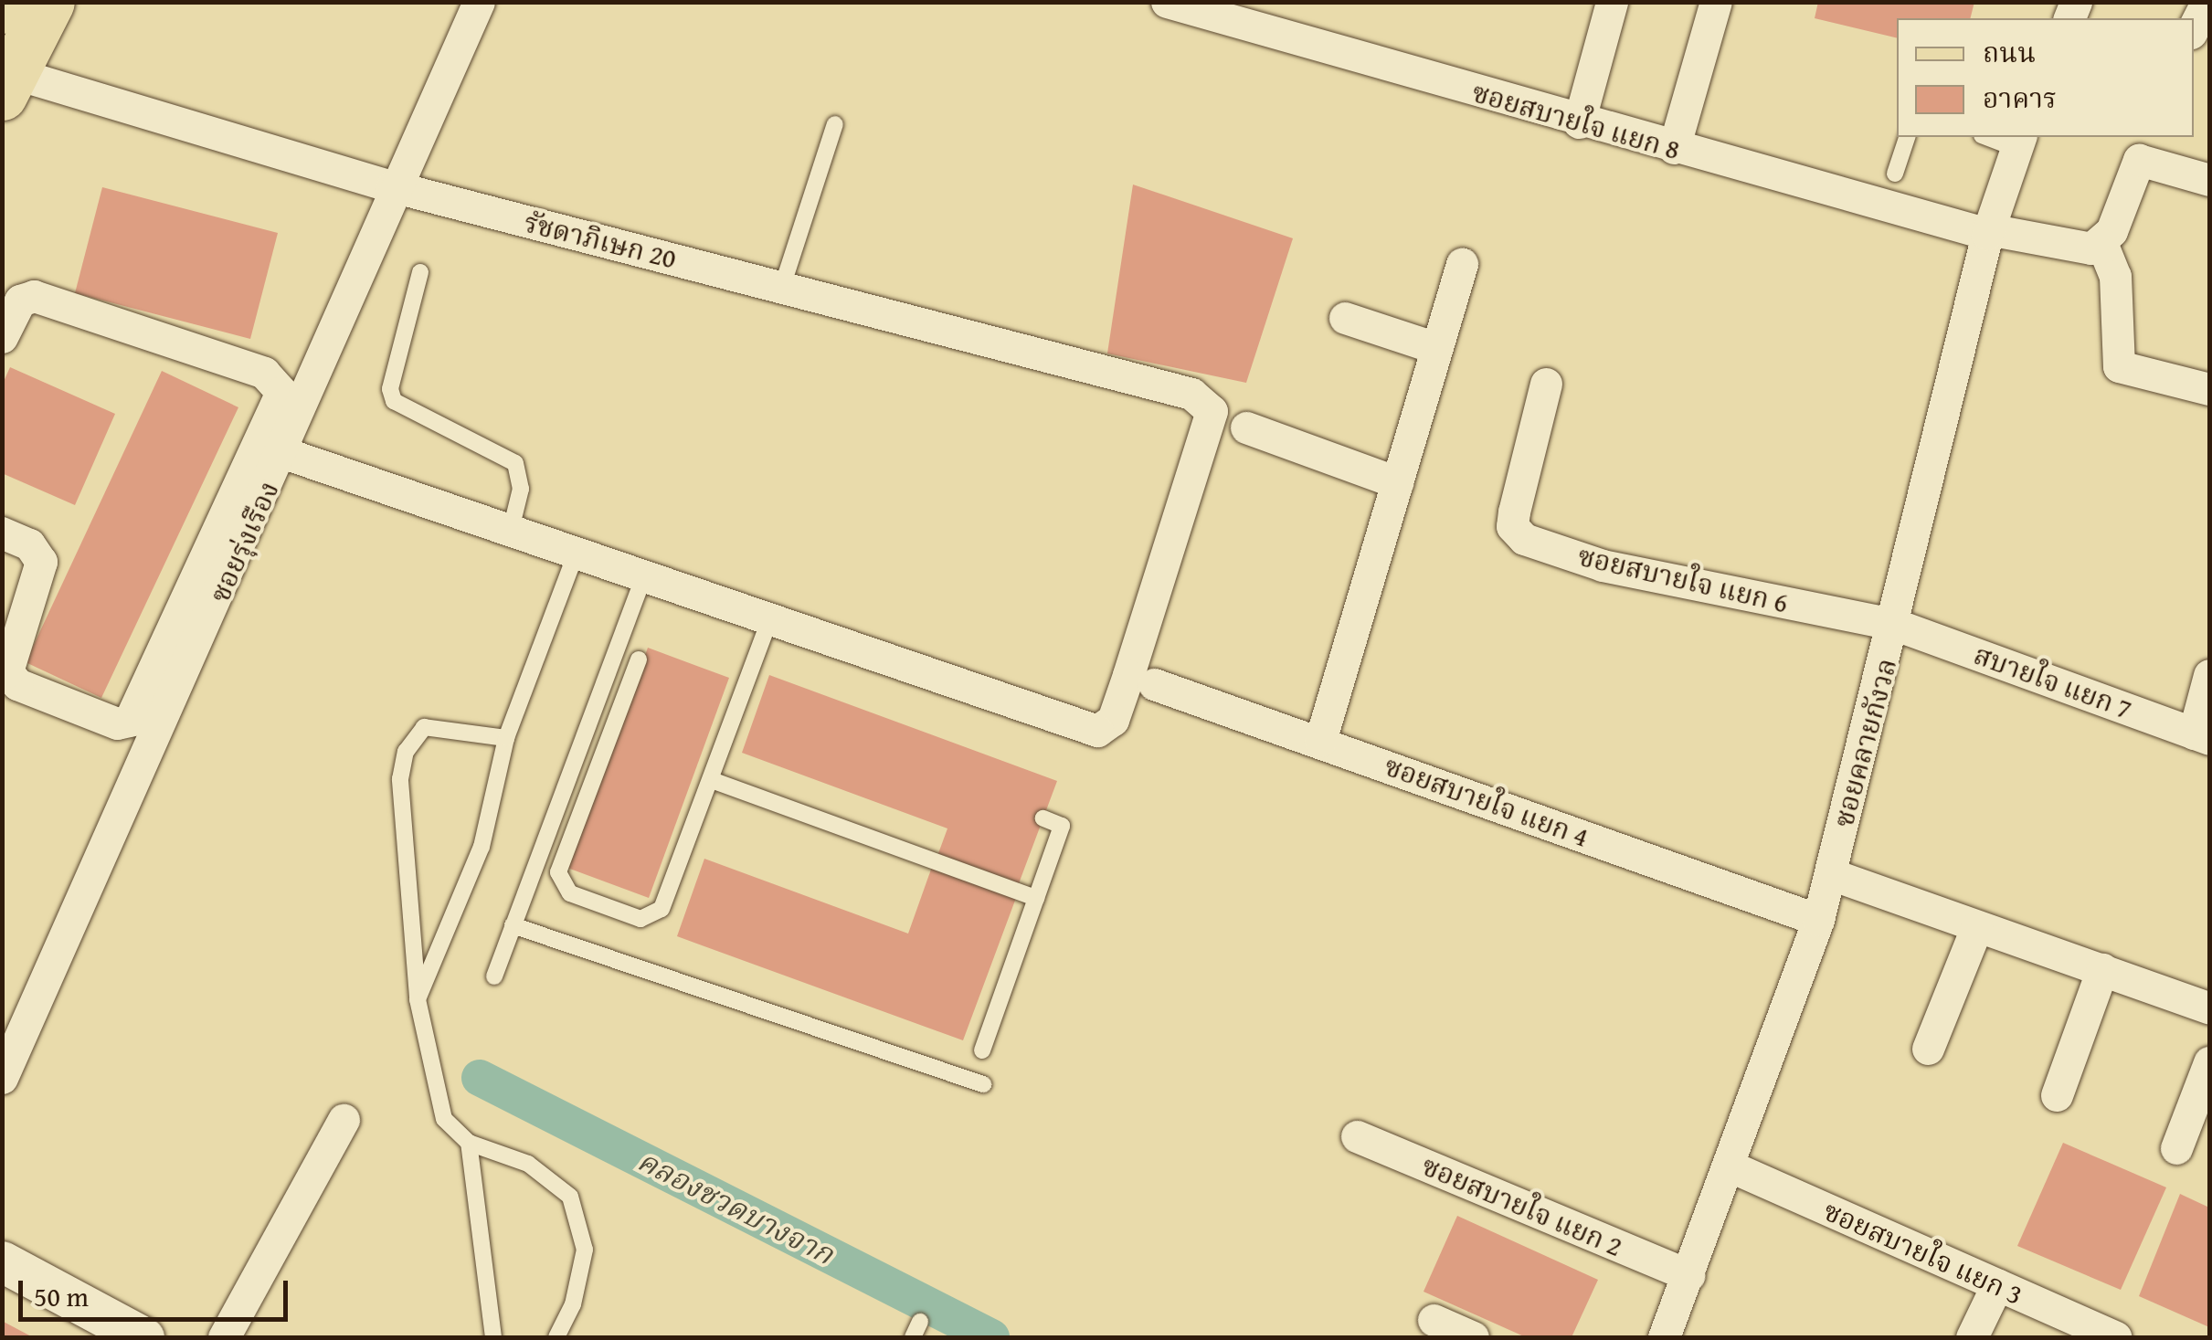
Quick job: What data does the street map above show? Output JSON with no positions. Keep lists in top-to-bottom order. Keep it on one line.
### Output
{"streets":{"street":["ซอยสบายใจ แยก 8","รัชดาภิเษก 20","ซอยรุ่งเรือง","ซอยสบายใจ แยก 6","สบายใจ แยก 7","ซอยคลายกังวล","ซอยสบายใจ แยก 4","ซอยสบายใจ แยก 2","ซอยสบายใจ แยก 3"]},"crossings":[["ซอยสบายใจ แยก 8","ซอยคลายกังวล"],["รัชดาภิเษก 20","ซอยรุ่งเรือง"],["ซอยสบายใจ แยก 6","สบายใจ แยก 7"],["ซอยสบายใจ แยก 6","ซอยคลายกังวล"],["สบายใจ แยก 7","ซอยคลายกังวล"],["ซอยคลายกังวล","ซอยสบายใจ แยก 4"],["ซอยคลายกังวล","ซอยสบายใจ แยก 2"],["ซอยคลายกังวล","ซอยสบายใจ แยก 3"]],"water":["คลองชวดบางจาก"],"legend":["ถนน","อาคาร"],"scale_bar":"50 m"}
